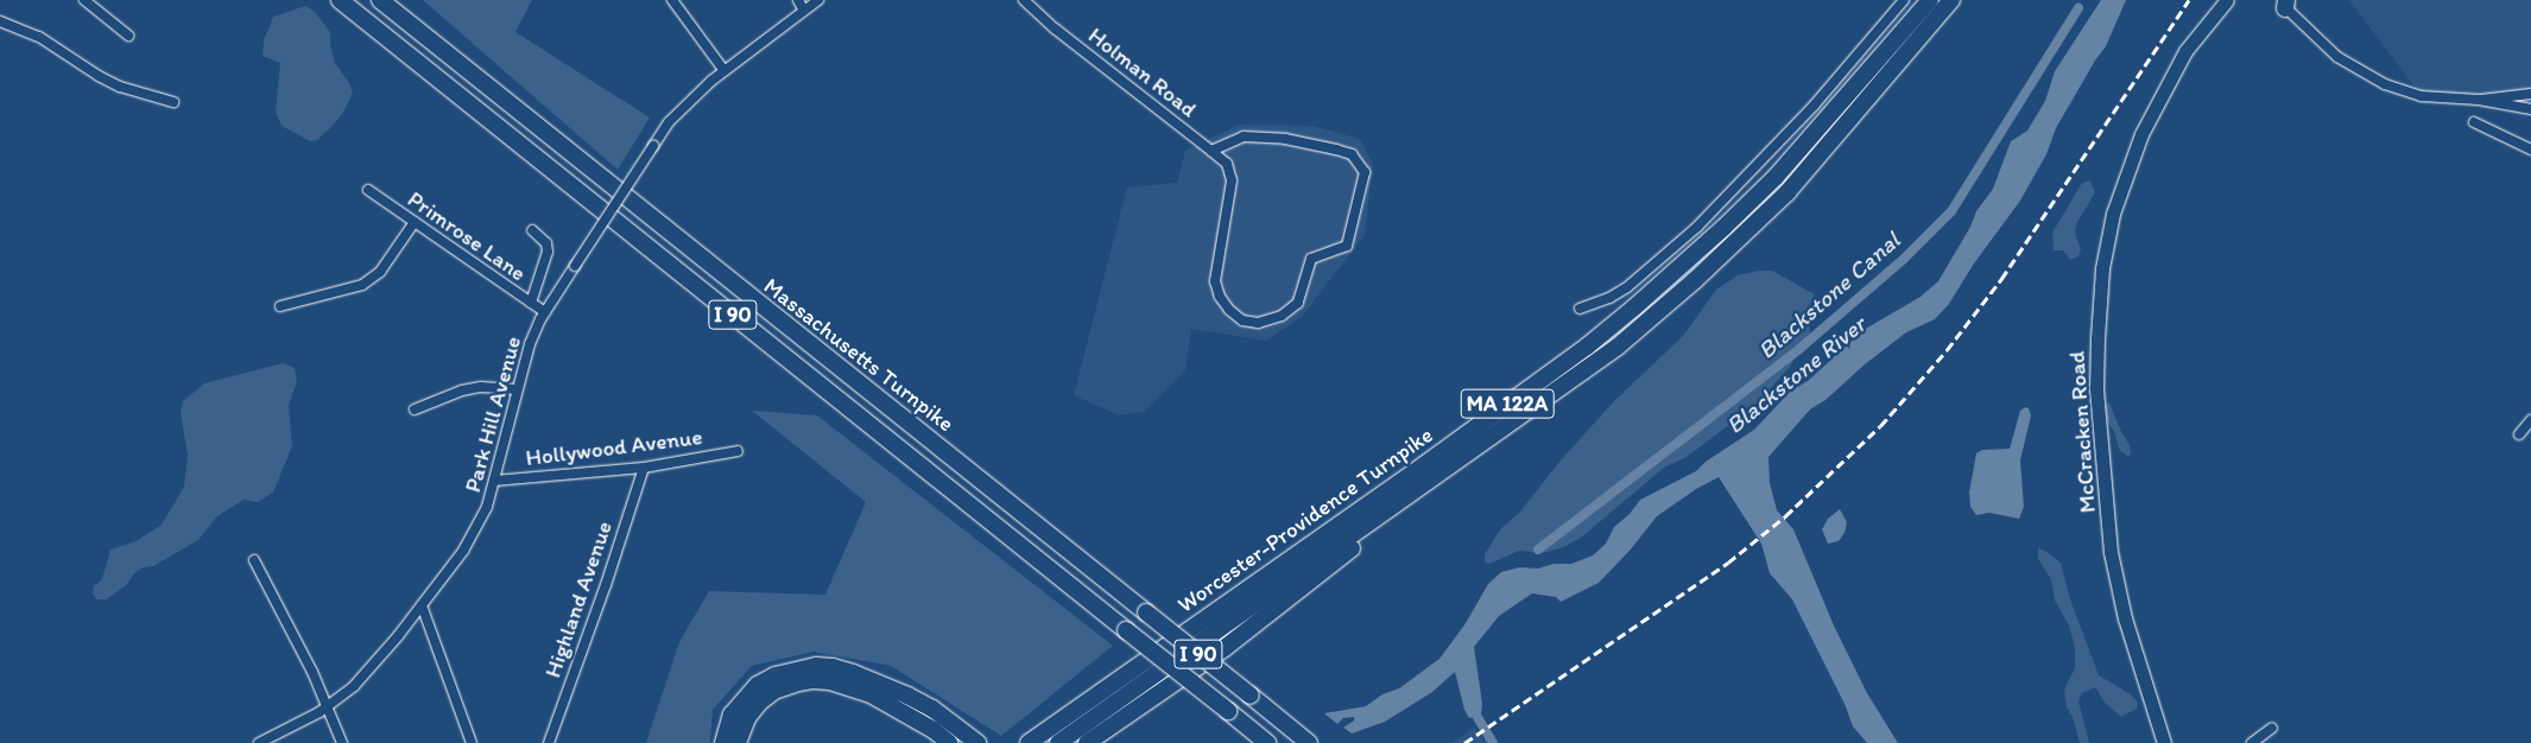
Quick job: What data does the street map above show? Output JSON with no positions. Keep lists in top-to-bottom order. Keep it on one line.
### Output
{"streets":{"highway":["I 90","Massachusetts Turnpike","MA 122A","Worcester-Providence Turnpike"],"street":["Holman Road","Primrose Lane","Park Hill Avenue","McCracken Road","Hollywood Avenue","Highland Avenue"]},"crossings":[["Primrose Lane","Park Hill Avenue"],["Park Hill Avenue","Hollywood Avenue"],["Hollywood Avenue","Highland Avenue"]],"water":["Blackstone Canal","Blackstone River"]}
